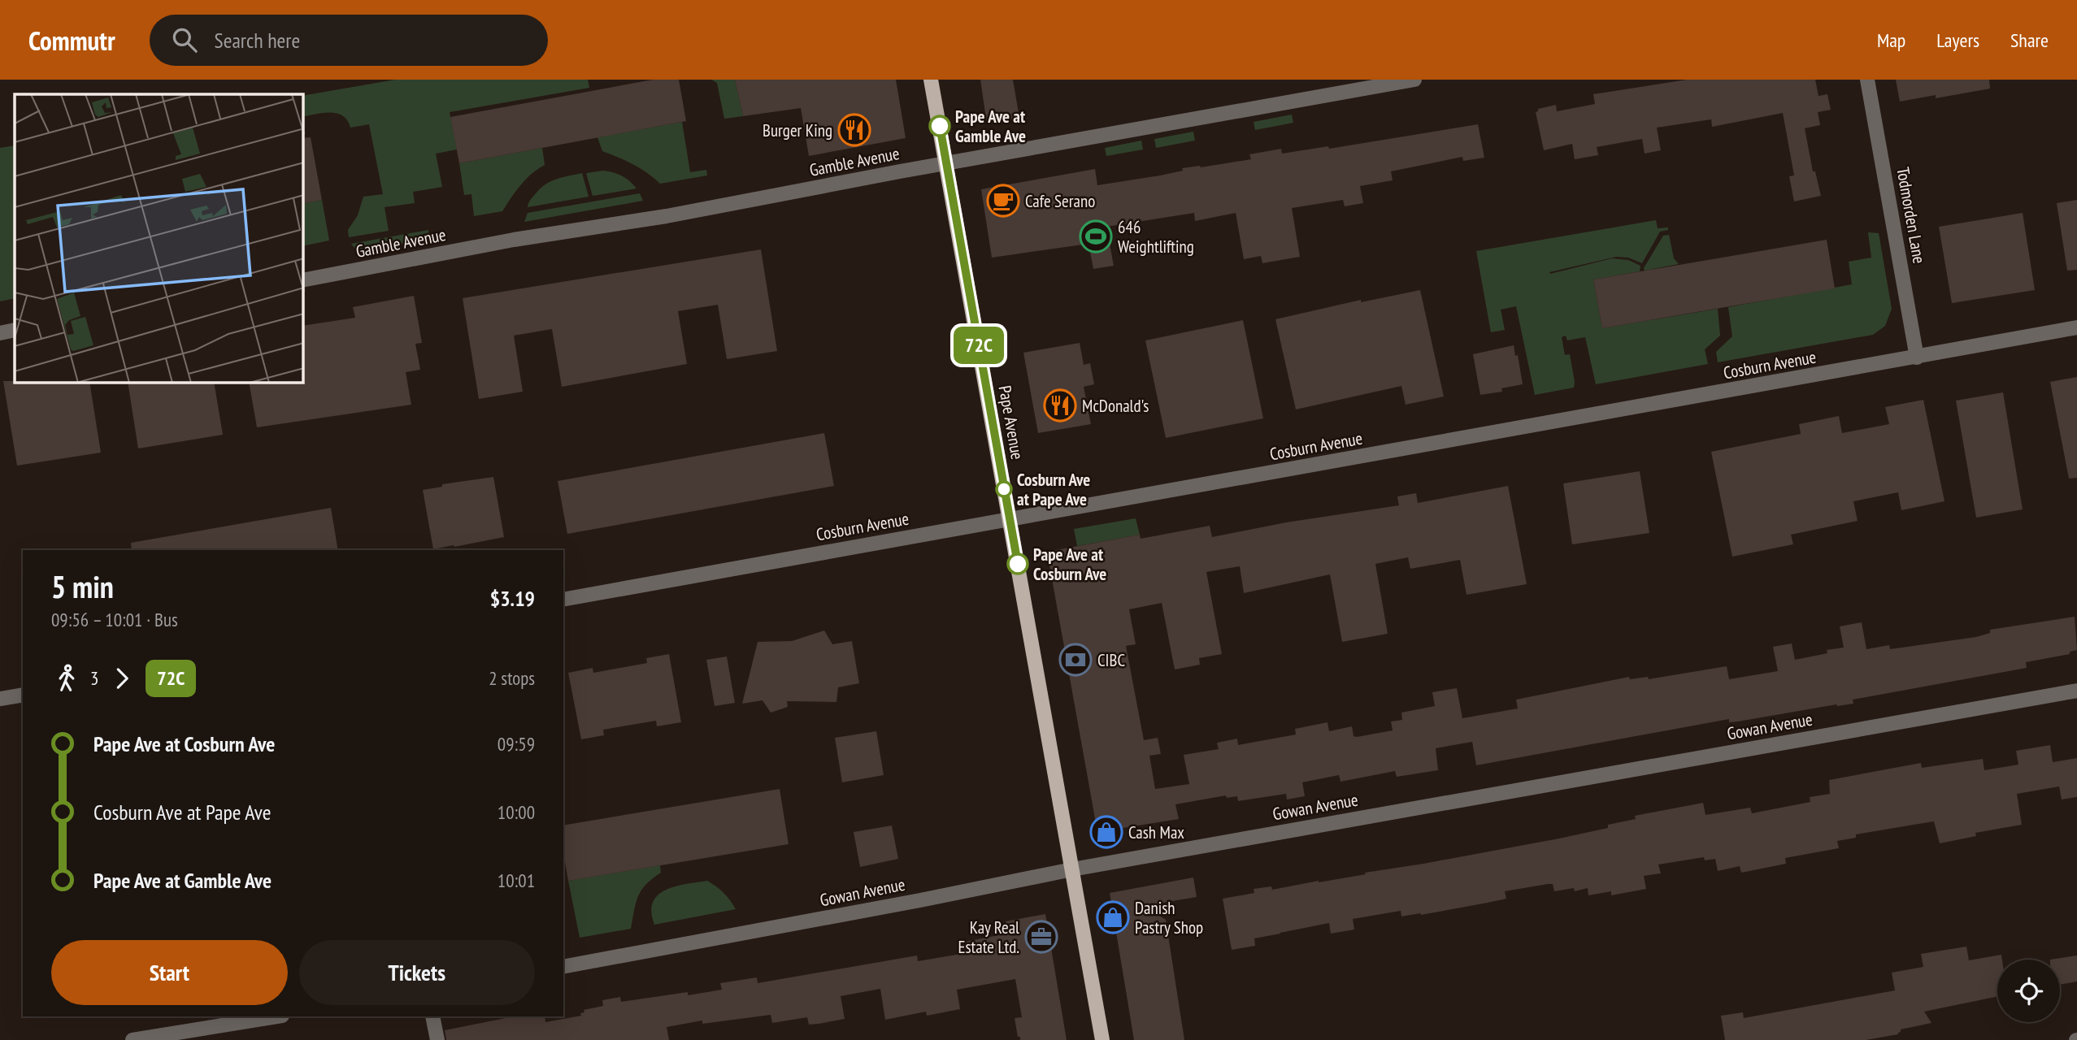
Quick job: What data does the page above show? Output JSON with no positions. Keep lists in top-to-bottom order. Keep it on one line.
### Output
{"streets":{"main road":["Pape Avenue"],"street":["Gamble Avenue","Todmorden Lane","Cosburn Avenue","Gowan Avenue"]},"crossings":[["Gamble Avenue","Pape Avenue"],["Todmorden Lane","Cosburn Avenue"],["Cosburn Avenue","Pape Avenue"],["Pape Avenue","Gowan Avenue"]],"places":{"other":["Pape Ave at Gamble Ave","Cosburn Ave at Pape Ave","Pape Ave at Cosburn Ave"],"restaurant":["Burger King","McDonald's"],"cafe":["Cafe Serano"],"sports":["646 Weightlifting"],"bank":["CIBC"],"shop":["Cash Max","Danish Pastry Shop"],"office":["Kay Real Estate Ltd."]},"lines":["bus line 72C"],"page":{"header":"Commutr","search":"Search here","nav":["Map","Layers","Share"],"on_map":"72C","heading":["5 min","09:56 – 10:01 · Bus","$3.19"],"legs":["3","72C","2 stops"],"list":[{"name":"Pape Ave at Cosburn Ave","value":"09:59"},{"name":"Cosburn Ave at Pape Ave","value":"10:00"},{"name":"Pape Ave at Gamble Ave","value":"10:01"}],"buttons":["Start","Tickets"]}}
